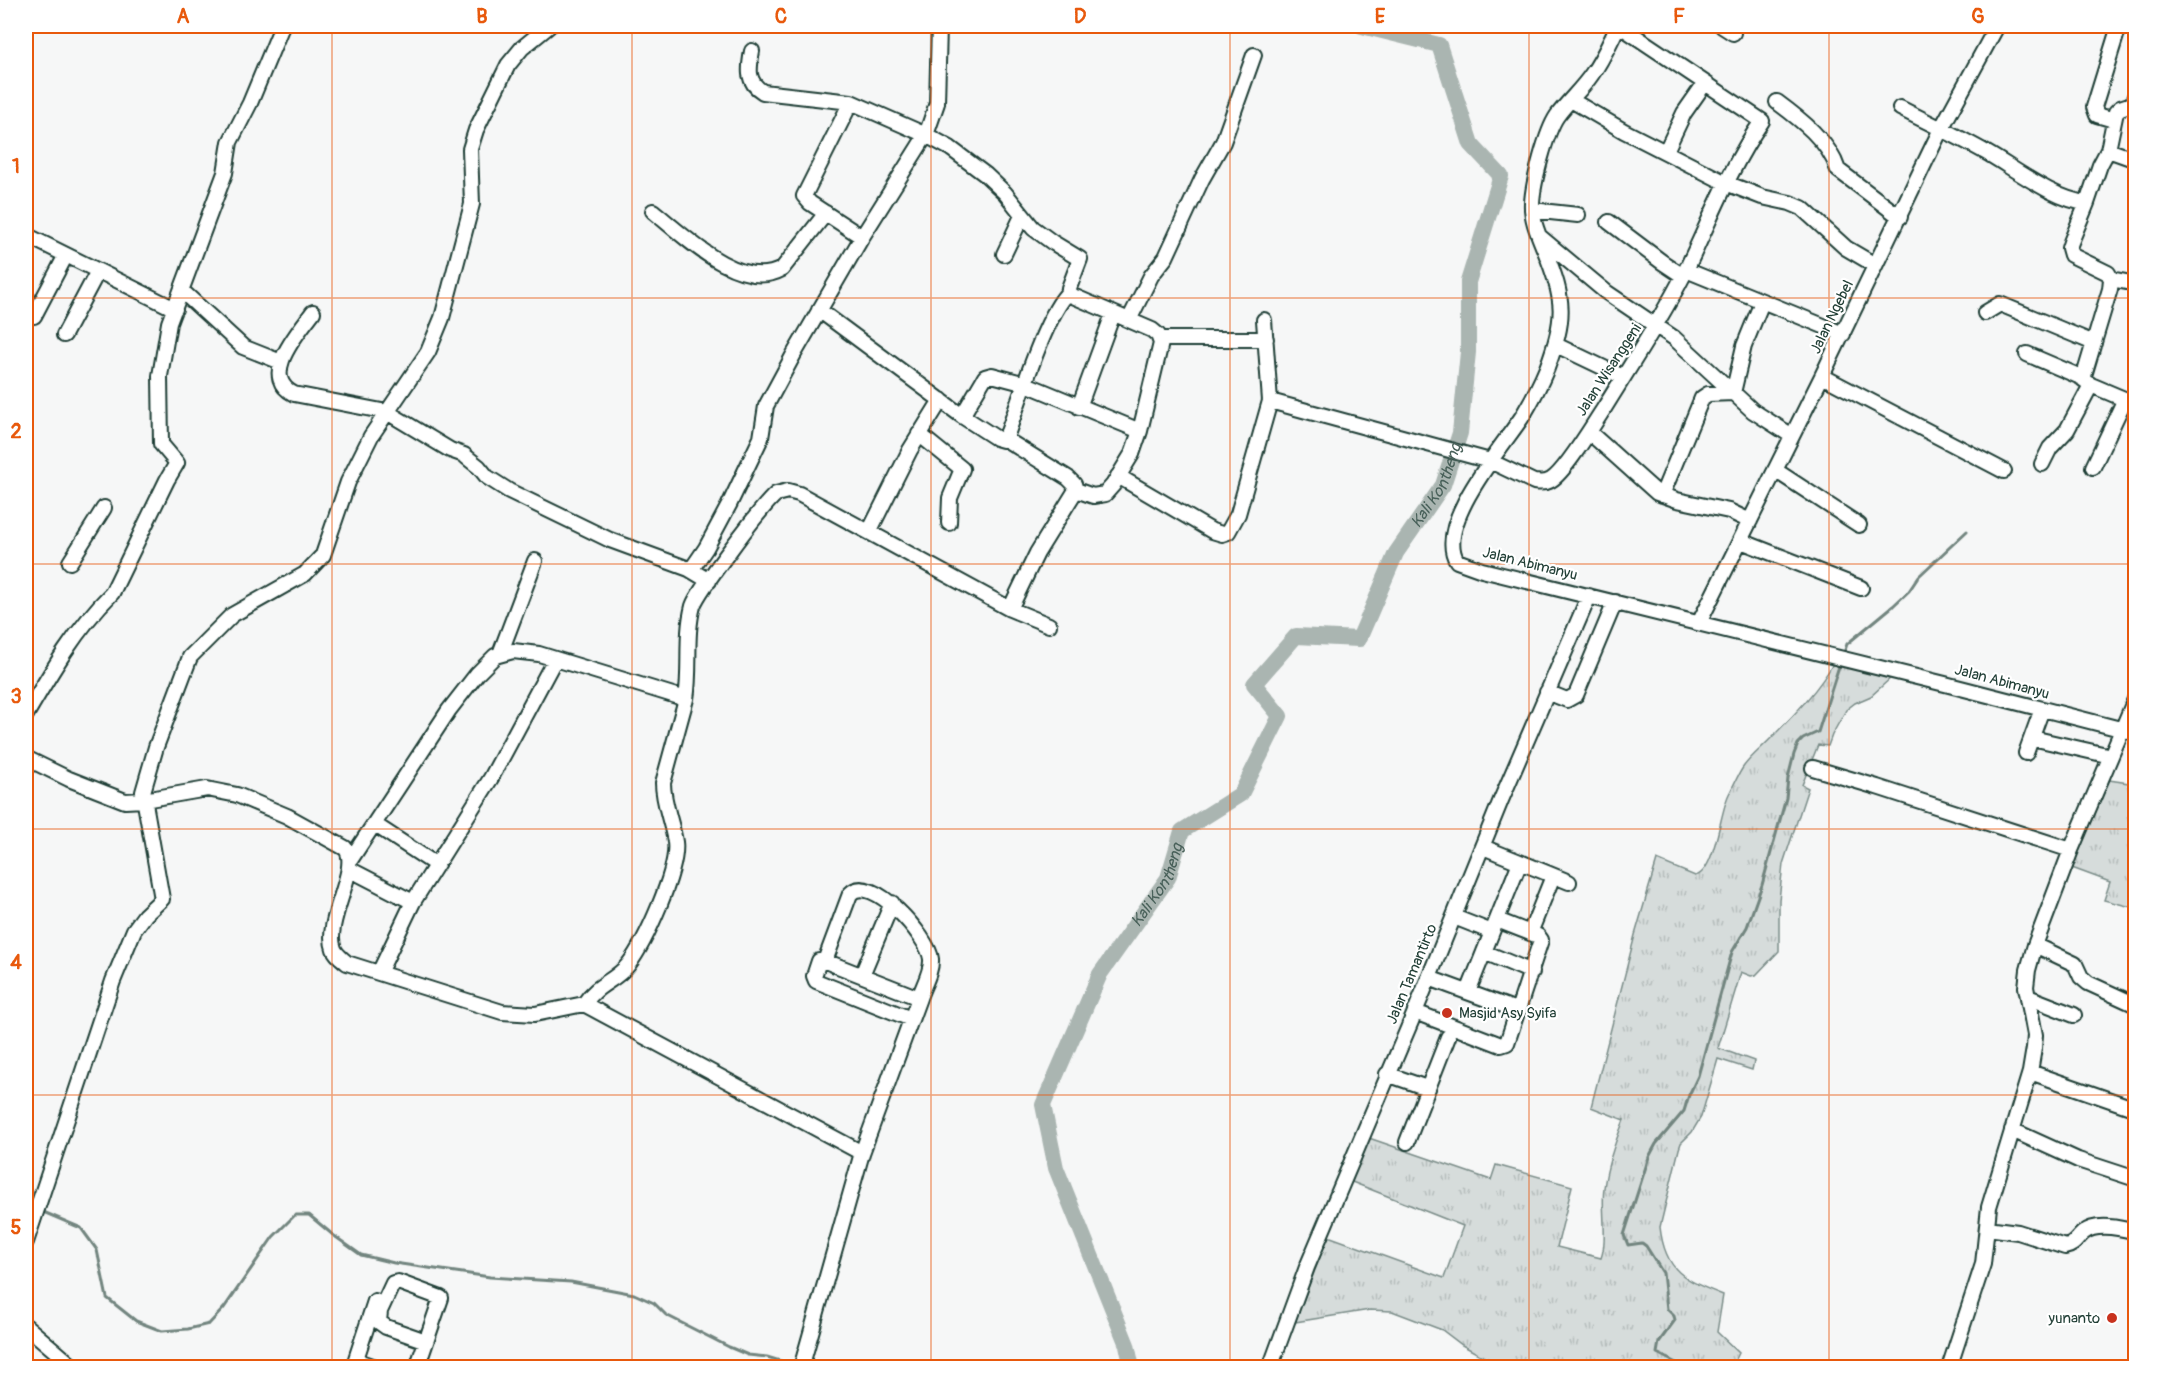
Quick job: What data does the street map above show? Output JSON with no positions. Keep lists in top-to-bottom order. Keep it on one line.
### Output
{"streets":{"street":["Jalan Ngebel","Jalan Wisanggeni","Jalan Abimanyu","Jalan Tamantirto"]},"crossings":[["Jalan Ngebel","Jalan Abimanyu"],["Jalan Wisanggeni","Jalan Abimanyu"],["Jalan Abimanyu","Jalan Tamantirto"]],"water":["Kali Kontheng"],"places":["Masjid Asy Syifa","yunanto"],"grid":{"columns":["A","B","C","D","E","F","G"],"rows":["1","2","3","4","5"]}}
